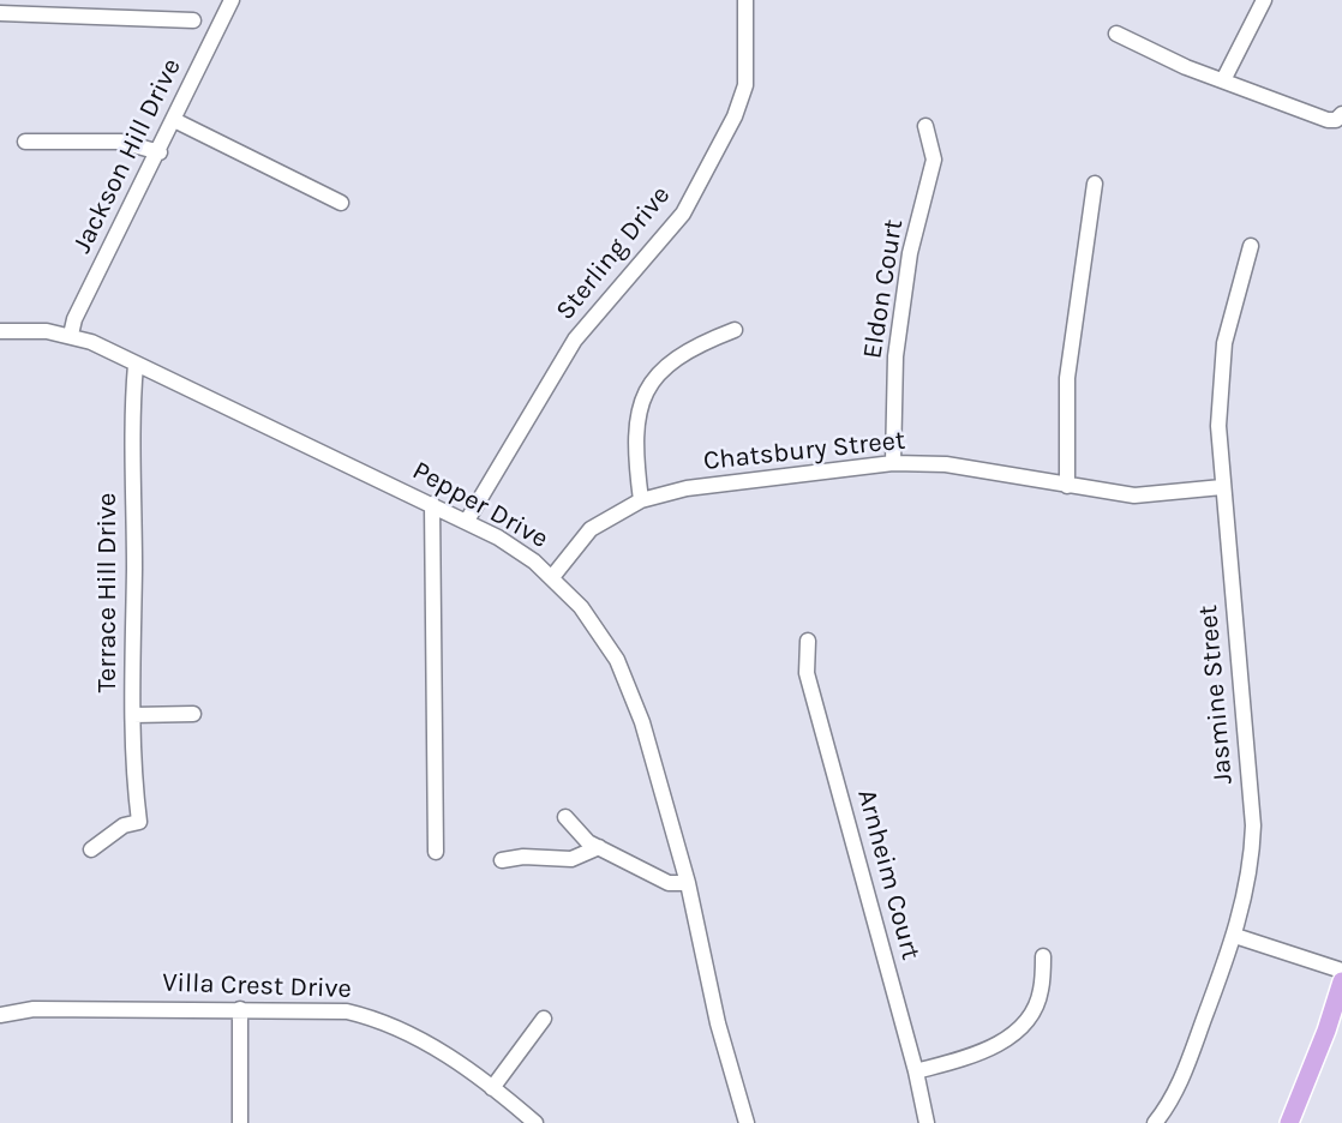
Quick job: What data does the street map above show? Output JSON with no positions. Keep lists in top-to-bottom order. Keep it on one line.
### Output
{"streets":{"street":["Jackson Hill Drive","Sterling Drive","Eldon Court","Chatsbury Street","Pepper Drive","Terrace Hill Drive","Jasmine Street","Arnheim Court","Villa Crest Drive"]},"crossings":[["Jackson Hill Drive","Pepper Drive"],["Sterling Drive","Pepper Drive"],["Eldon Court","Chatsbury Street"],["Chatsbury Street","Pepper Drive"],["Chatsbury Street","Jasmine Street"],["Pepper Drive","Terrace Hill Drive"]]}
